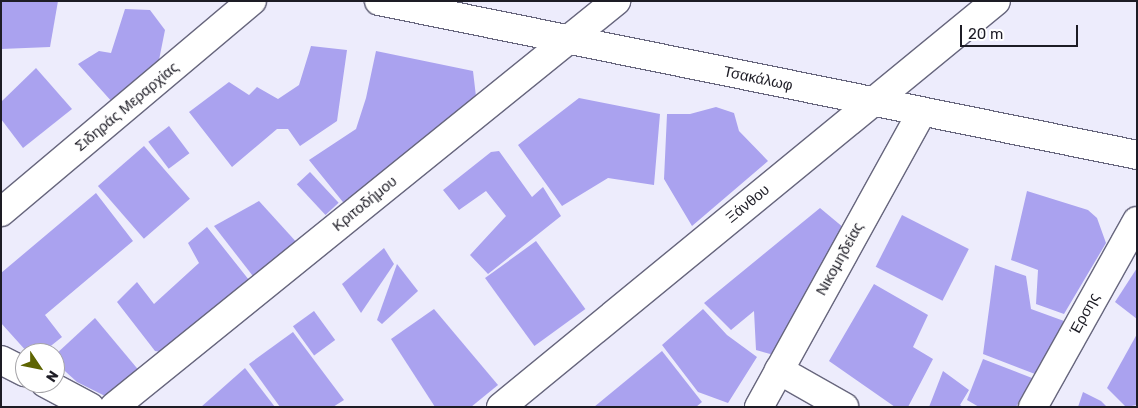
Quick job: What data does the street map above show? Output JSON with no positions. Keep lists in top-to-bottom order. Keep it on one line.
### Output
{"streets":{"street":["Τσακάλωφ","Σιδηράς Μεραρχίας","Κριτοδήμου","Ξάνθου","Νικομηδείας","Έρσης"]},"crossings":[["Τσακάλωφ","Κριτοδήμου"],["Τσακάλωφ","Ξάνθου"],["Τσακάλωφ","Νικομηδείας"]],"scale_bar":"20 m","north":"bottom right"}
